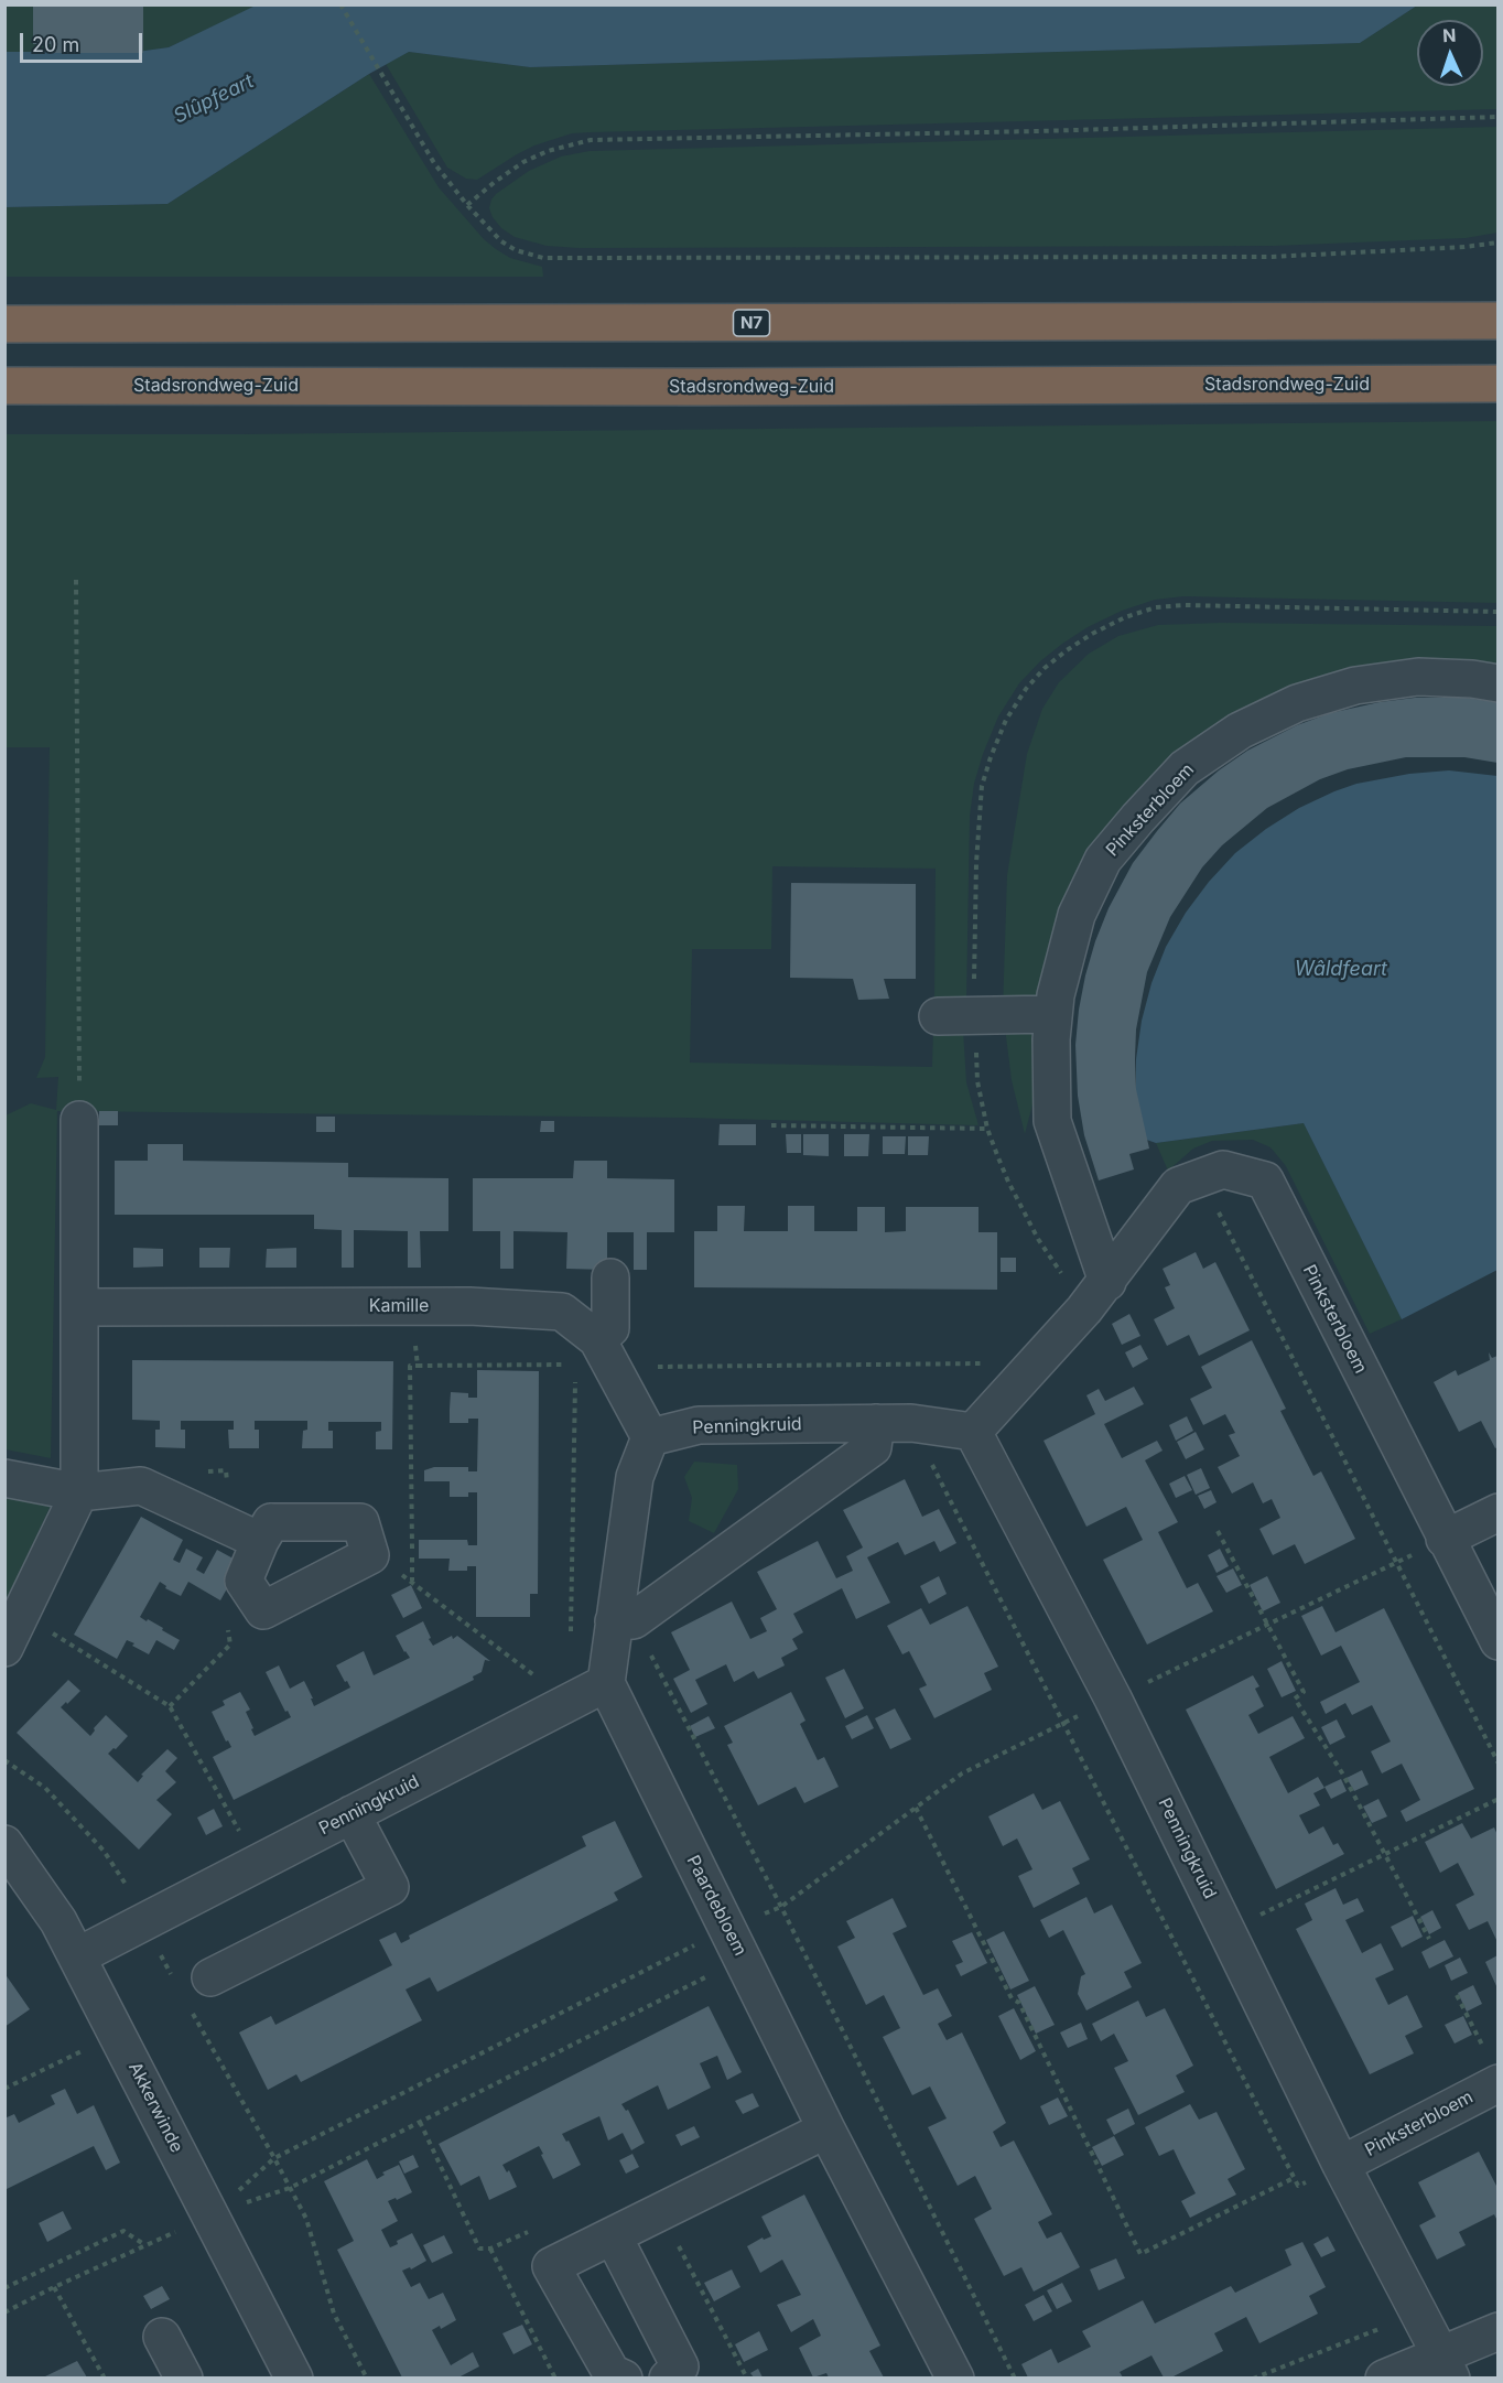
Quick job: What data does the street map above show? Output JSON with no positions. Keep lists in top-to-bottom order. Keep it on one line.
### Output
{"streets":{"highway":["N7","Stadsrondweg-Zuid"],"street":["Pinksterbloem","Kamille","Penningkruid","Paardebloem","Akkerwinde"]},"crossings":[["Pinksterbloem","Penningkruid"],["Kamille","Penningkruid"],["Penningkruid","Paardebloem"],["Penningkruid","Akkerwinde"]],"water":["Slûpfeart","Wâldfeart"],"scale_bar":"20 m","north":"top"}
